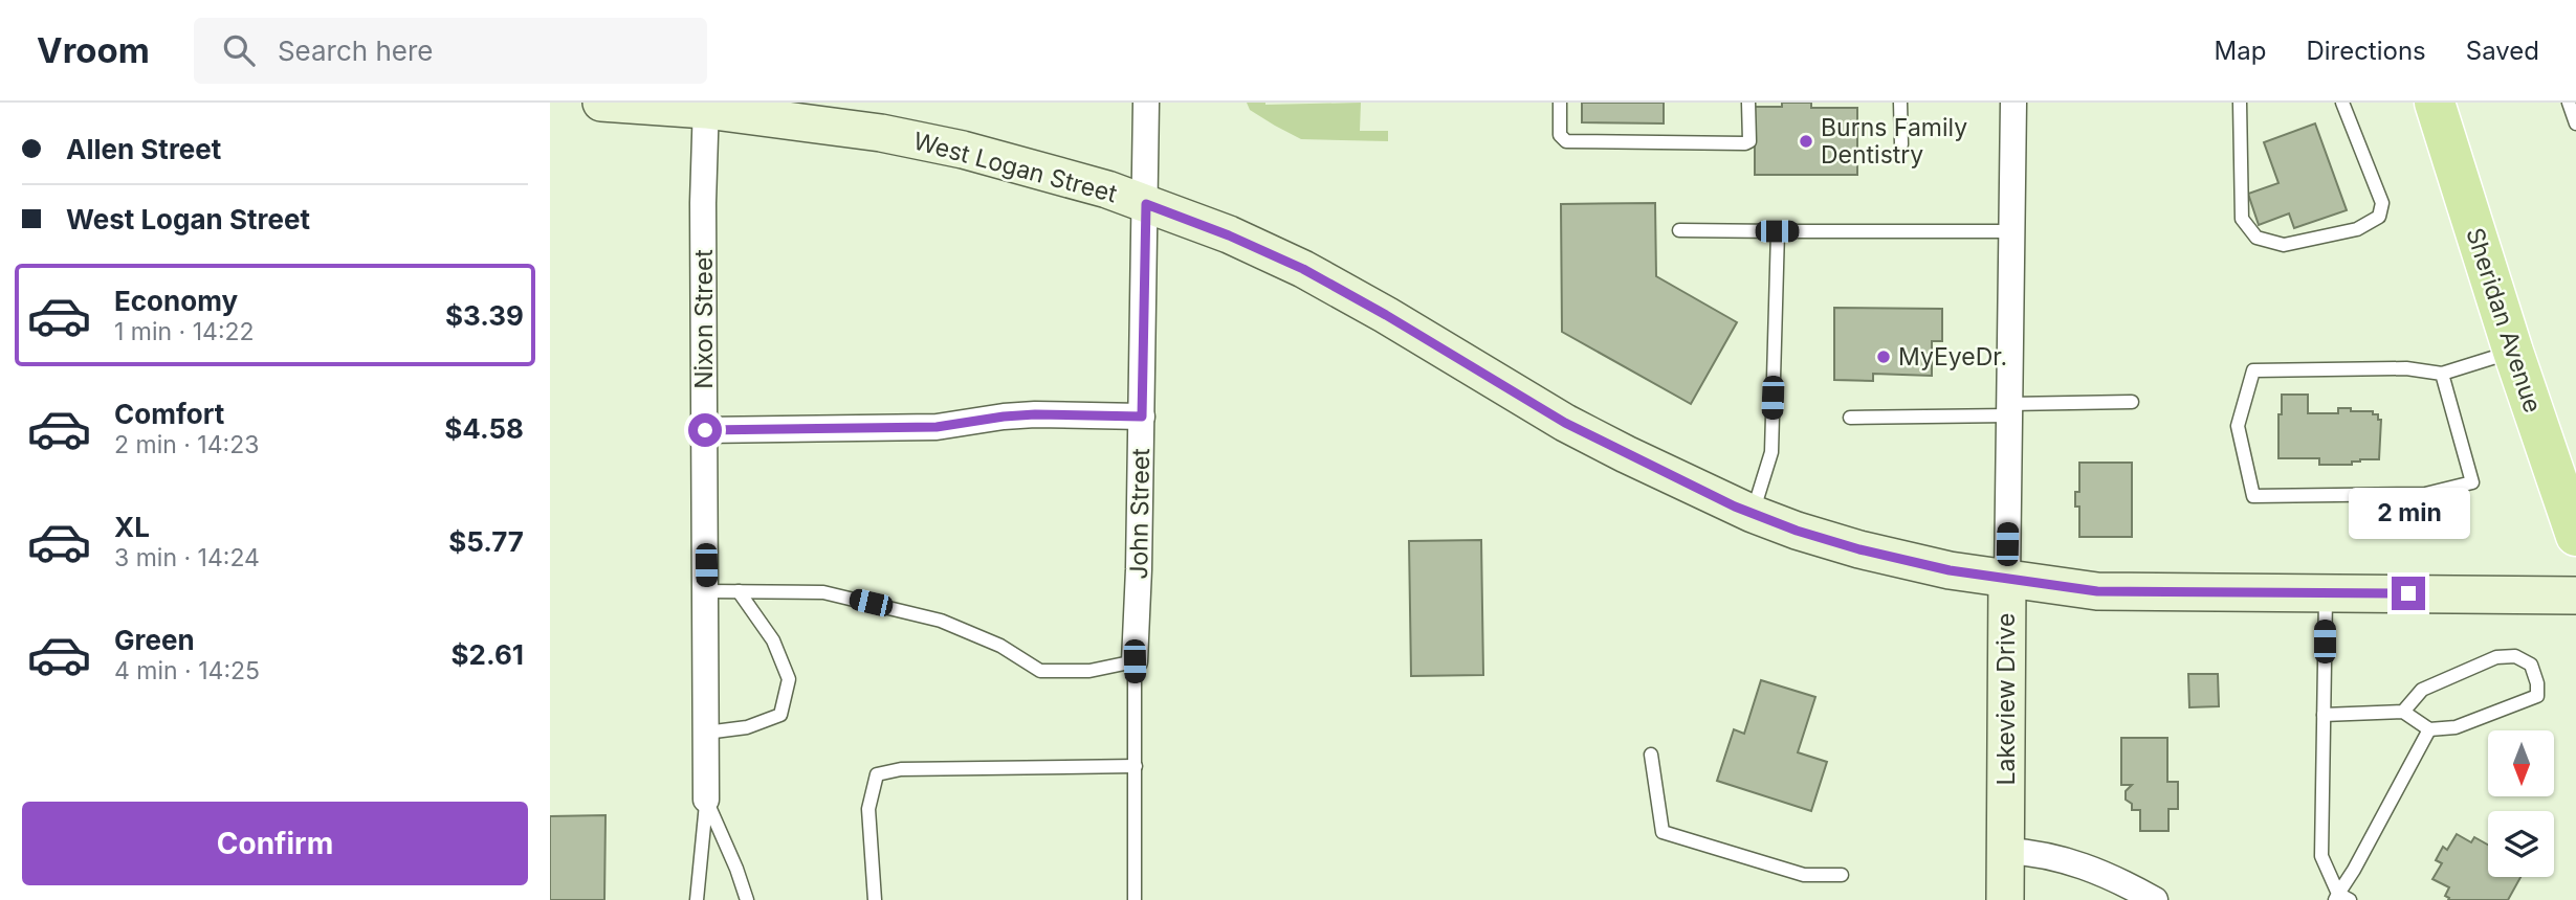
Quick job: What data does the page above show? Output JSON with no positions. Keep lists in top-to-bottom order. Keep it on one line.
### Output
{"streets":{"main road":["Sheridan Avenue"],"street":["West Logan Street","Nixon Street","John Street","Lakeview Drive"]},"crossings":[["West Logan Street","Nixon Street"],["West Logan Street","John Street"],["West Logan Street","Lakeview Drive"]],"places":["Burns Family Dentistry","MyEyeDr."],"north":"bottom","page":{"header":"Vroom","search":"Search here","nav":["Map","Directions","Saved"],"banner":["Allen Street","West Logan Street"],"list":[{"name":"Economy","note":"1 min · 14:22","value":"$3.39"},{"name":"Comfort","note":"2 min · 14:23","value":"$4.58"},{"name":"XL","note":"3 min · 14:24","value":"$5.77"},{"name":"Green","note":"4 min · 14:25","value":"$2.61"}],"bubble":"2 min","buttons":"Confirm"}}
